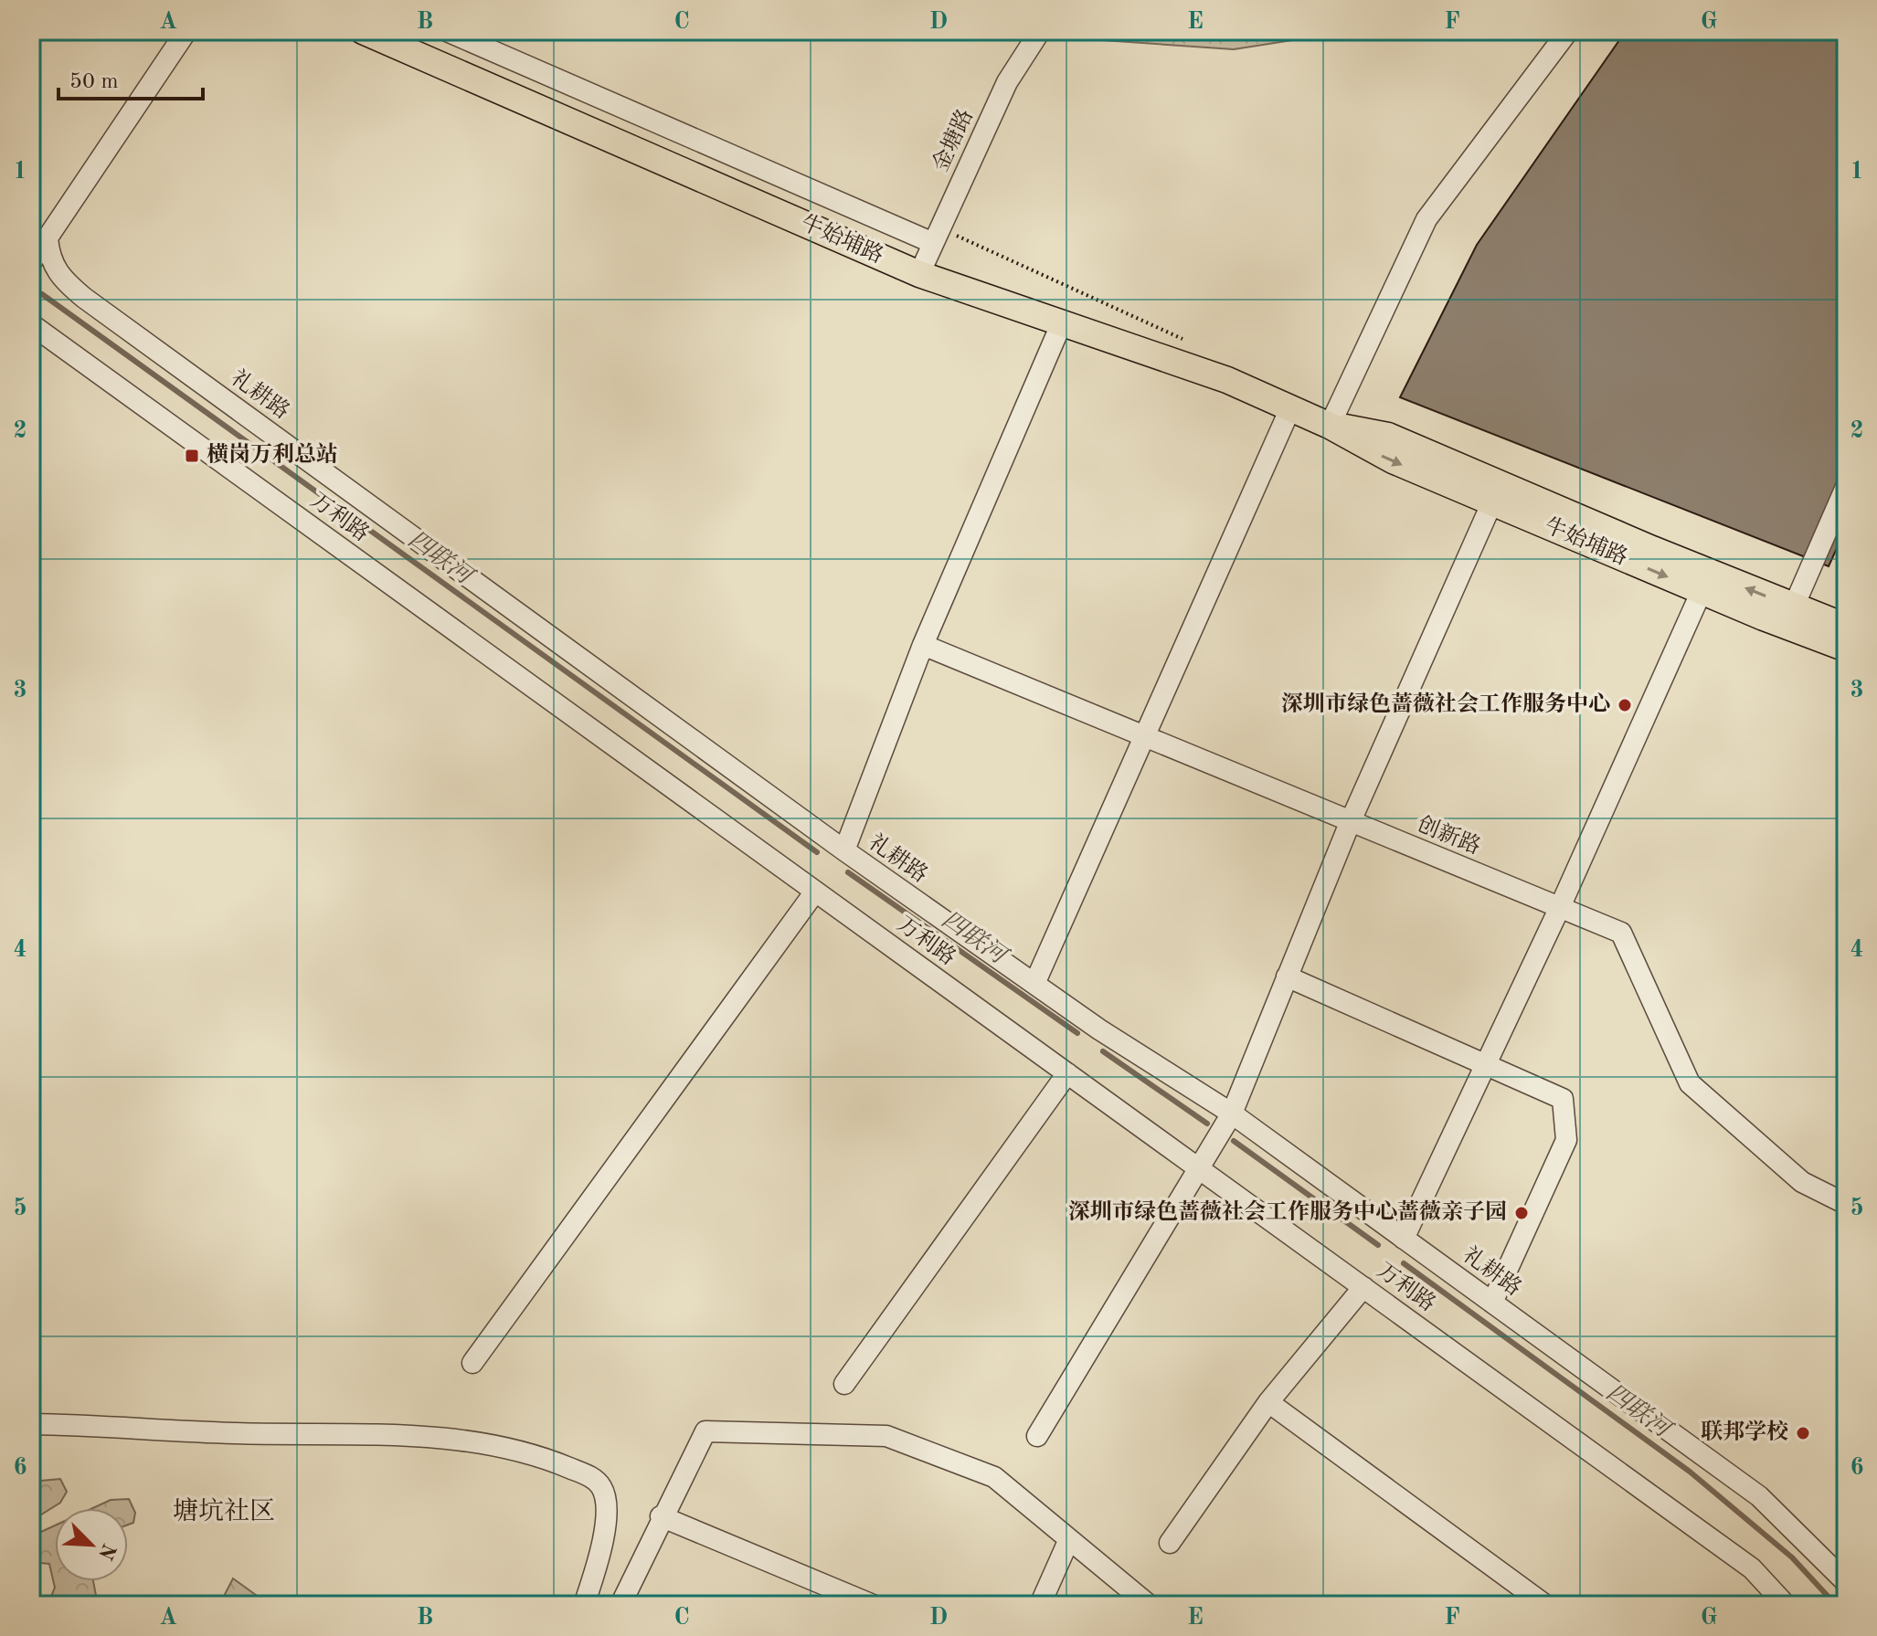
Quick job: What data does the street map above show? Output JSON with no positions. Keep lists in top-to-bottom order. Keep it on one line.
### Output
{"streets":{"main road":["牛始埔路"],"street":["金塘路","礼耕路","万利路","创新路"]},"crossings":[["金塘路","牛始埔路"]],"districts":["塘坑社区"],"water":["四联河"],"places":{"transit":["横岗万利总站"],"other":["深圳市绿色蔷薇社会工作服务中心","深圳市绿色蔷薇社会工作服务中心蔷薇亲子园","联邦学校"]},"scale_bar":"50 m","north":"bottom right","grid":{"columns":["A","B","C","D","E","F","G"],"rows":["1","2","3","4","5","6"]}}
